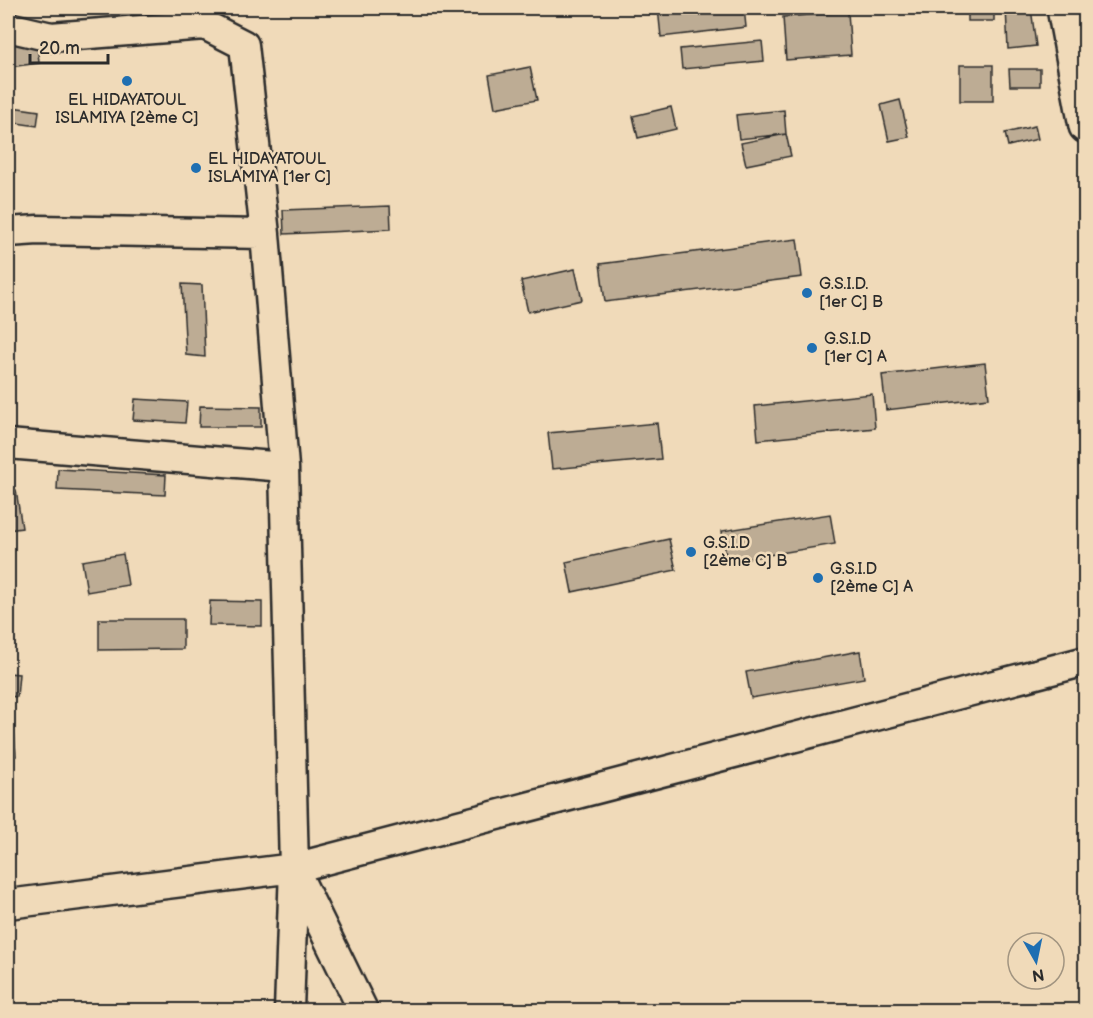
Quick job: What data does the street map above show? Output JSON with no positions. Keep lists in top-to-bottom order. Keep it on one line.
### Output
{"places":["EL HIDAYATOUL ISLAMIYA [2ème C]","EL HIDAYATOUL ISLAMIYA [1er C]","G.S.I.D. [1er C] B","G.S.I.D [1er C] A","G.S.I.D [2ème C] B","G.S.I.D [2ème C] A"],"scale_bar":"20 m","north":"bottom"}
